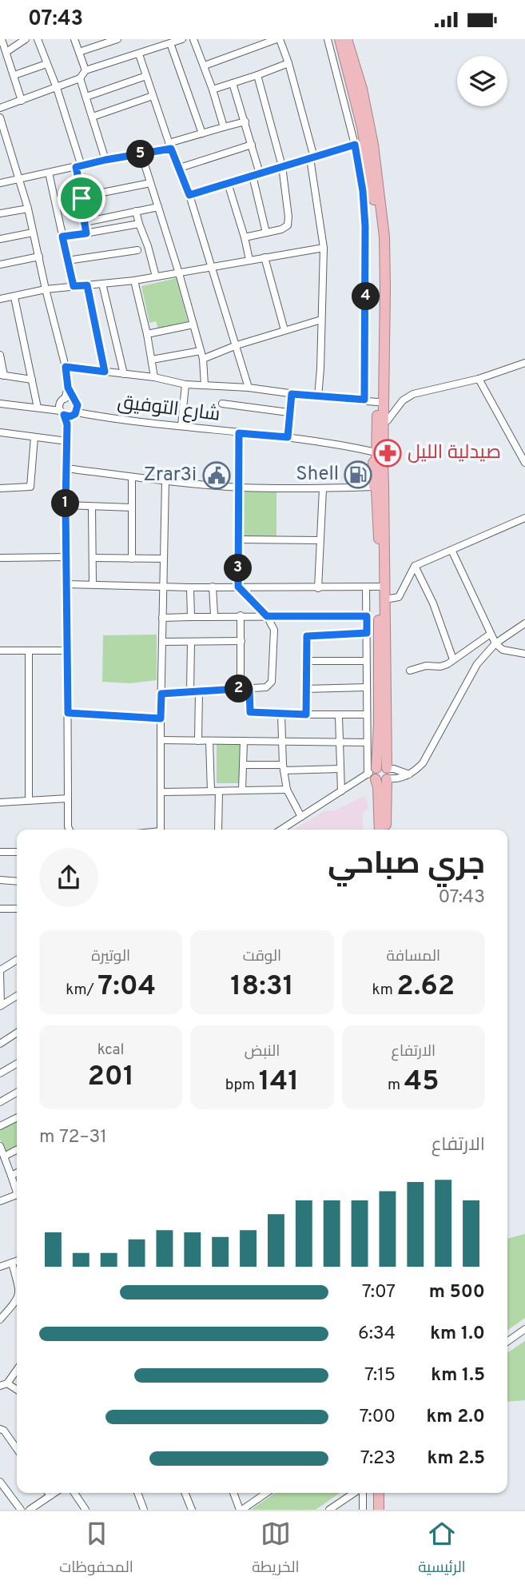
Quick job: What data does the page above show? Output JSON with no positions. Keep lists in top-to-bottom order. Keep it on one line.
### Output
{"streets":{"street":["شارع التوفيق"]},"places":{"pharmacy":["صيدلية الليل"],"fuel station":["Shell"],"public building":["Zrar3i"]},"page":{"status":"07:43","pins":["5","4","1","3","2"],"heading":["جري صباحي","07:43"],"stats":[["المسافة","2.62 km"],["الوقت","18:31"],["الوتيرة","7:04 /km"],["الارتفاع","45 m"],["النبض","141 bpm"],["kcal","201"]],"chart":["الارتفاع","31–72 m"],"list":[{"name":"500 m","note":"7:07"},{"name":"1.0 km","note":"6:34"},{"name":"1.5 km","note":"7:15"},{"name":"2.0 km","note":"7:00"},{"name":"2.5 km","note":"7:23"}],"tabs":["الرئيسية","الخريطة","المحفوظات"]}}
